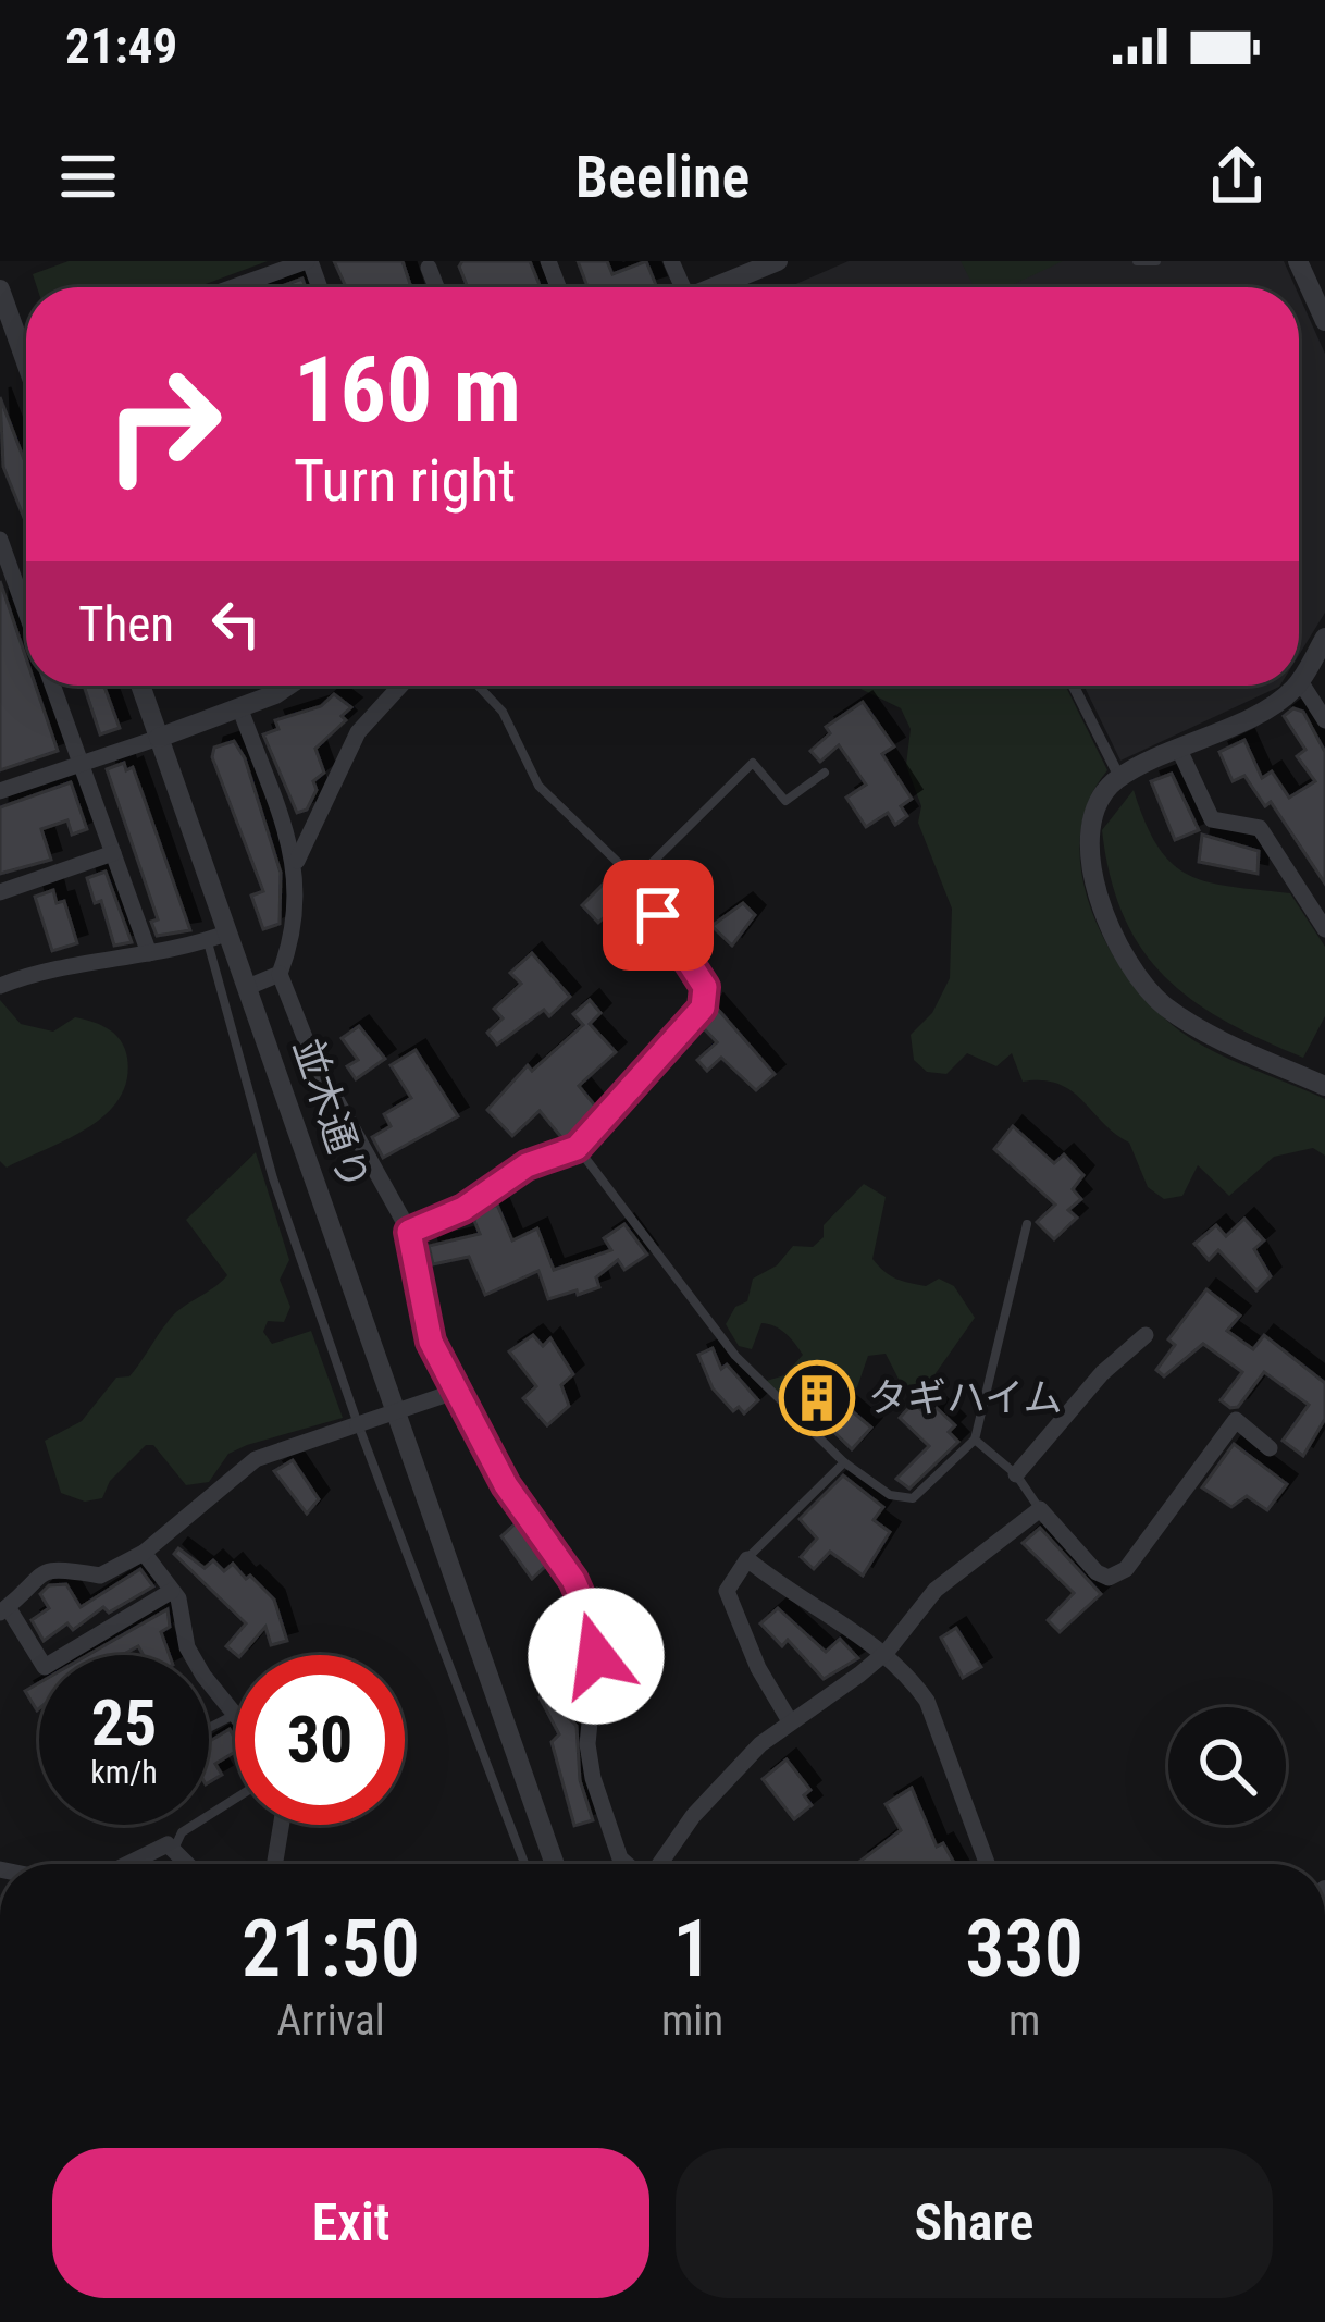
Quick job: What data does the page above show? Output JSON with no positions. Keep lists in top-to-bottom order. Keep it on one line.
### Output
{"streets":{"street":["並木通り"]},"places":{"building":["タギハイム"]},"page":{"status":"21:49","header":"Beeline","turn":["160 m","Turn right"],"then":"Then","speed":"25 km/h","limit":"30","eta":["21:50","Arrival","1","min","330","m"],"buttons":["Exit","Share"]}}
